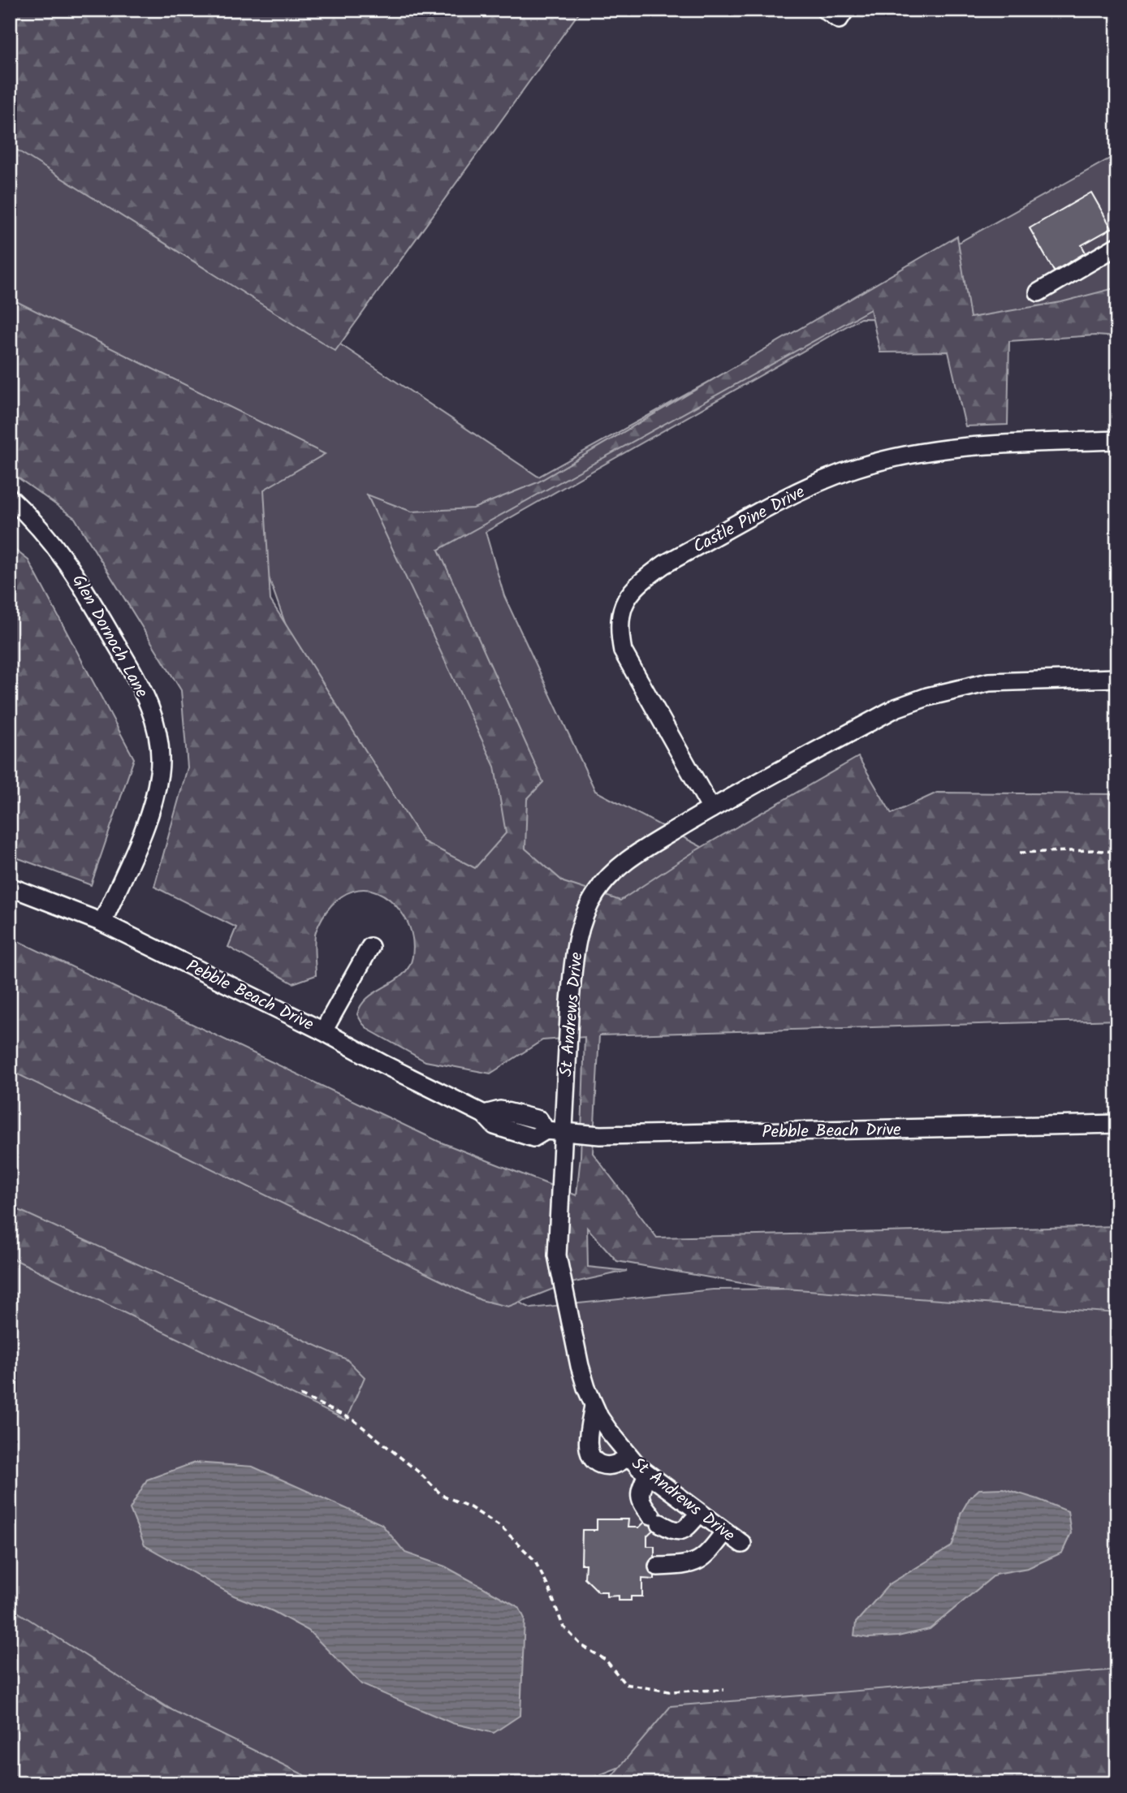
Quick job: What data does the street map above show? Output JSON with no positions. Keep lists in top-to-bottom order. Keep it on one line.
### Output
{"streets":{"street":["Castle Pine Drive","Glen Dornoch Lane","Pebble Beach Drive","St Andrews Drive"]},"crossings":[["Castle Pine Drive","St Andrews Drive"],["Glen Dornoch Lane","Pebble Beach Drive"],["Pebble Beach Drive","St Andrews Drive"]]}
